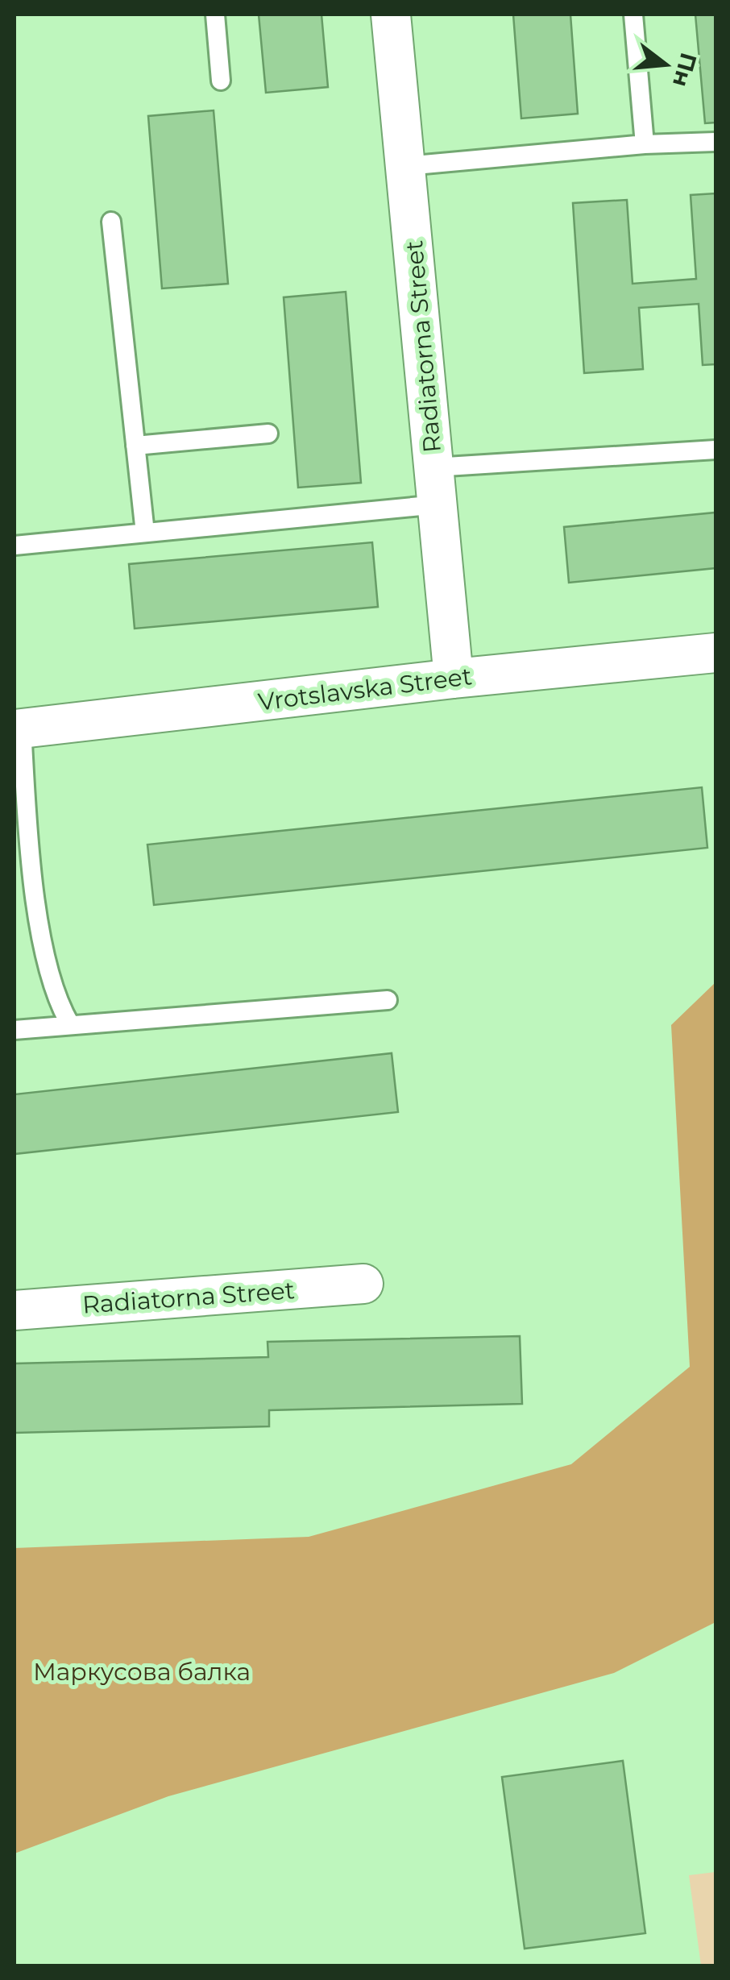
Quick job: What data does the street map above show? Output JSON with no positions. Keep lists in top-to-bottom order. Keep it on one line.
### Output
{"streets":{"street":["Radiatorna Street","Vrotslavska Street"]},"crossings":[["Radiatorna Street","Vrotslavska Street"]],"parks":["Маркусова балка"],"north":"right"}
